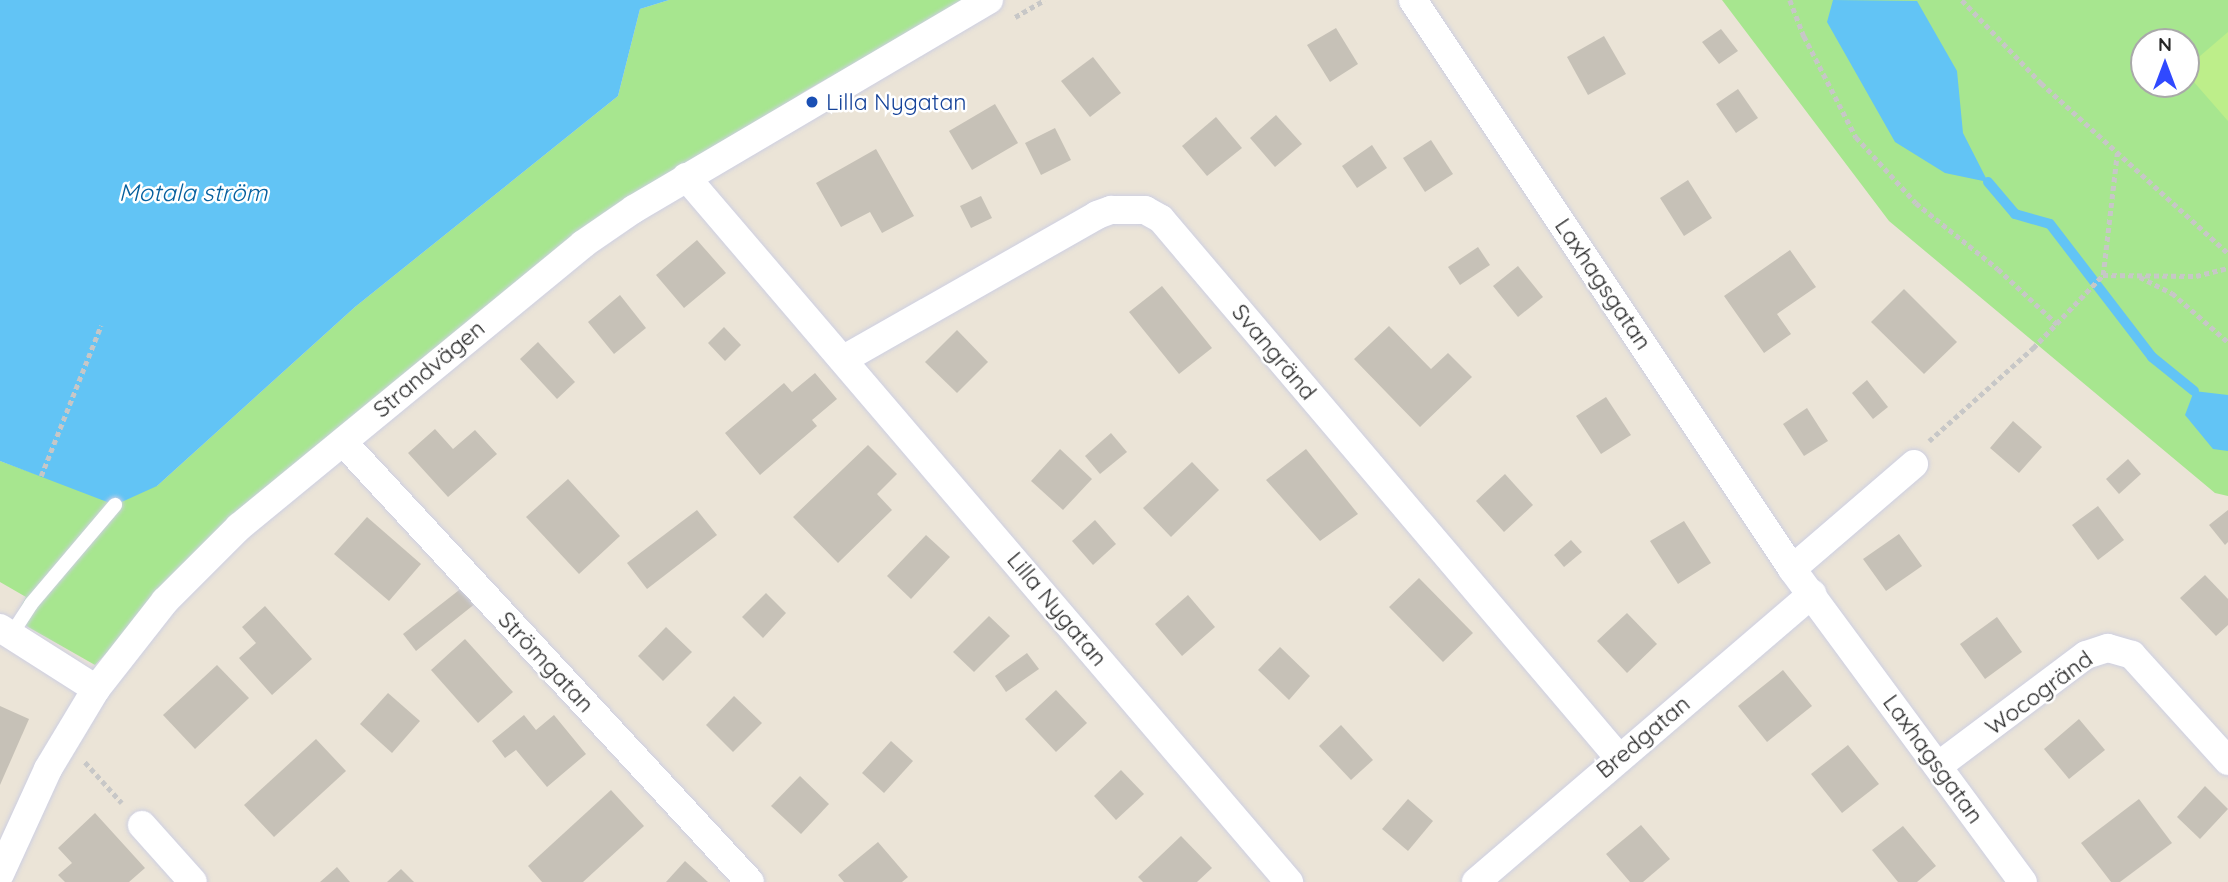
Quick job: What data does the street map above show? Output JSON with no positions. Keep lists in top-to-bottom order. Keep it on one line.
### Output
{"streets":{"street":["Laxhagsgatan","Svangränd","Strandvägen","Lilla Nygatan","Strömgatan","Wocogränd","Bredgatan"]},"crossings":[["Laxhagsgatan","Wocogränd"],["Laxhagsgatan","Bredgatan"],["Svangränd","Lilla Nygatan"],["Svangränd","Bredgatan"],["Strandvägen","Lilla Nygatan"],["Strandvägen","Strömgatan"]],"water":["Motala ström"],"places":["Lilla Nygatan"],"north":"top"}
